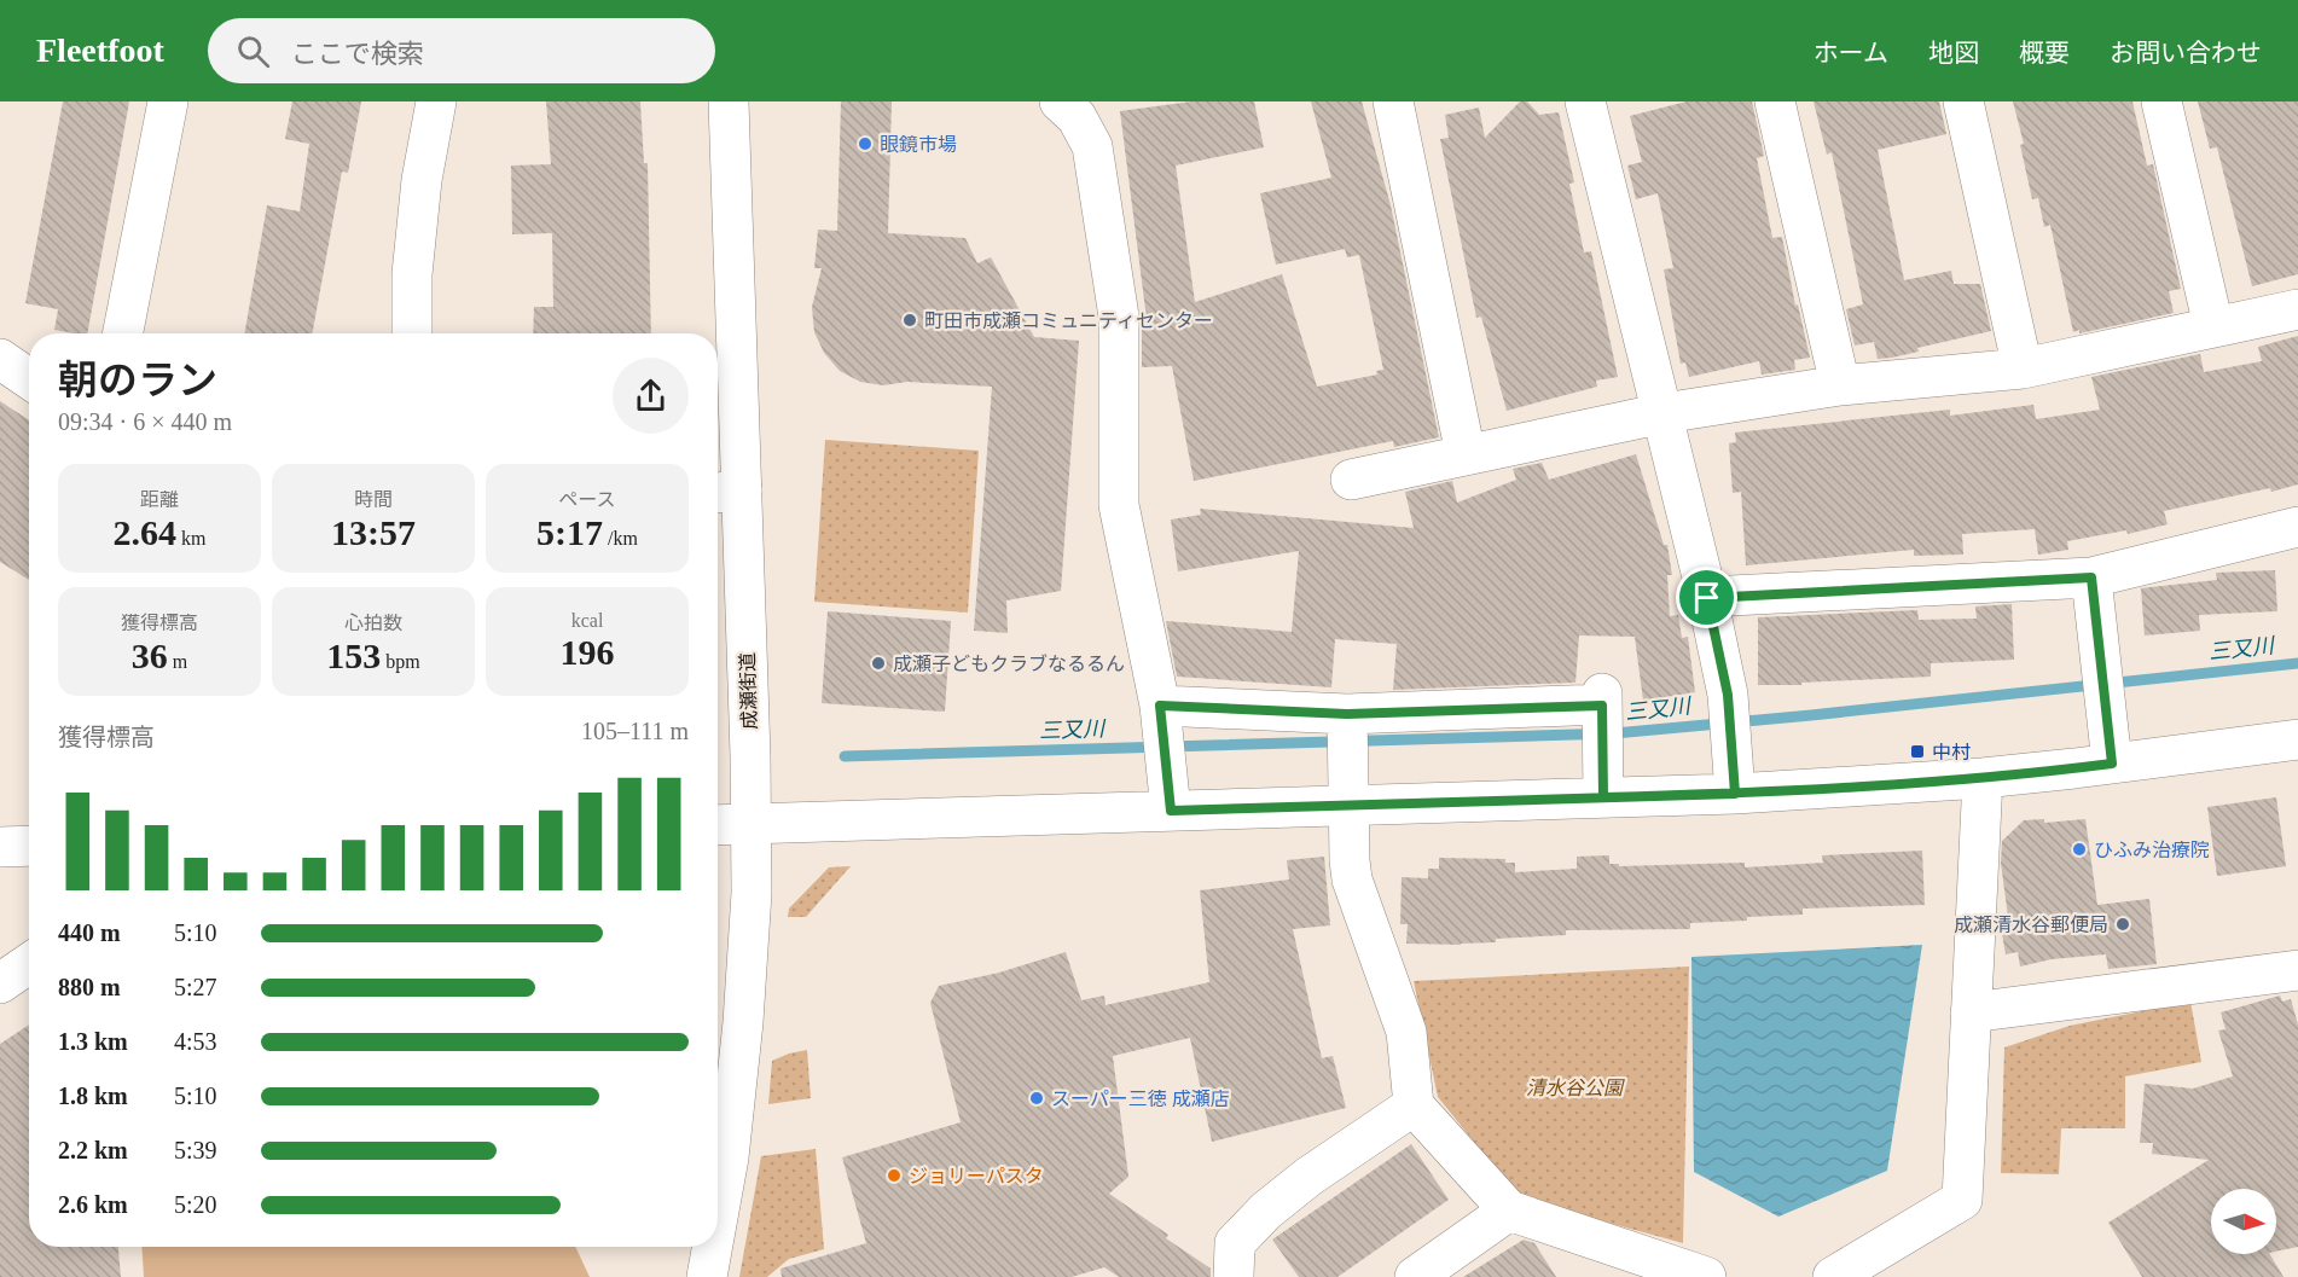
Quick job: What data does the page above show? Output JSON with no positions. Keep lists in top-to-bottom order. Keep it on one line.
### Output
{"streets":{"street":["成瀬街道"]},"water":["三又川"],"parks":["清水谷公園"],"places":{"other":["眼鏡市場","町田市成瀬コミュニティセンター","成瀬子どもクラブなるるん","ひふみ治療院","成瀬清水谷郵便局","スーパー三徳 成瀬店","ジョリーパスタ"],"transit":["中村"]},"north":"right","page":{"header":"Fleetfoot","search":"ここで検索","nav":["ホーム","地図","概要","お問い合わせ"],"heading":["朝のラン","09:34 · 6 × 440 m"],"stats":[["距離","2.64 km"],["時間","13:57"],["ペース","5:17 /km"],["獲得標高","36 m"],["心拍数","153 bpm"],["kcal","196"]],"chart":["獲得標高","105–111 m"],"list":[{"name":"440 m","note":"5:10"},{"name":"880 m","note":"5:27"},{"name":"1.3 km","note":"4:53"},{"name":"1.8 km","note":"5:10"},{"name":"2.2 km","note":"5:39"},{"name":"2.6 km","note":"5:20"}]}}
